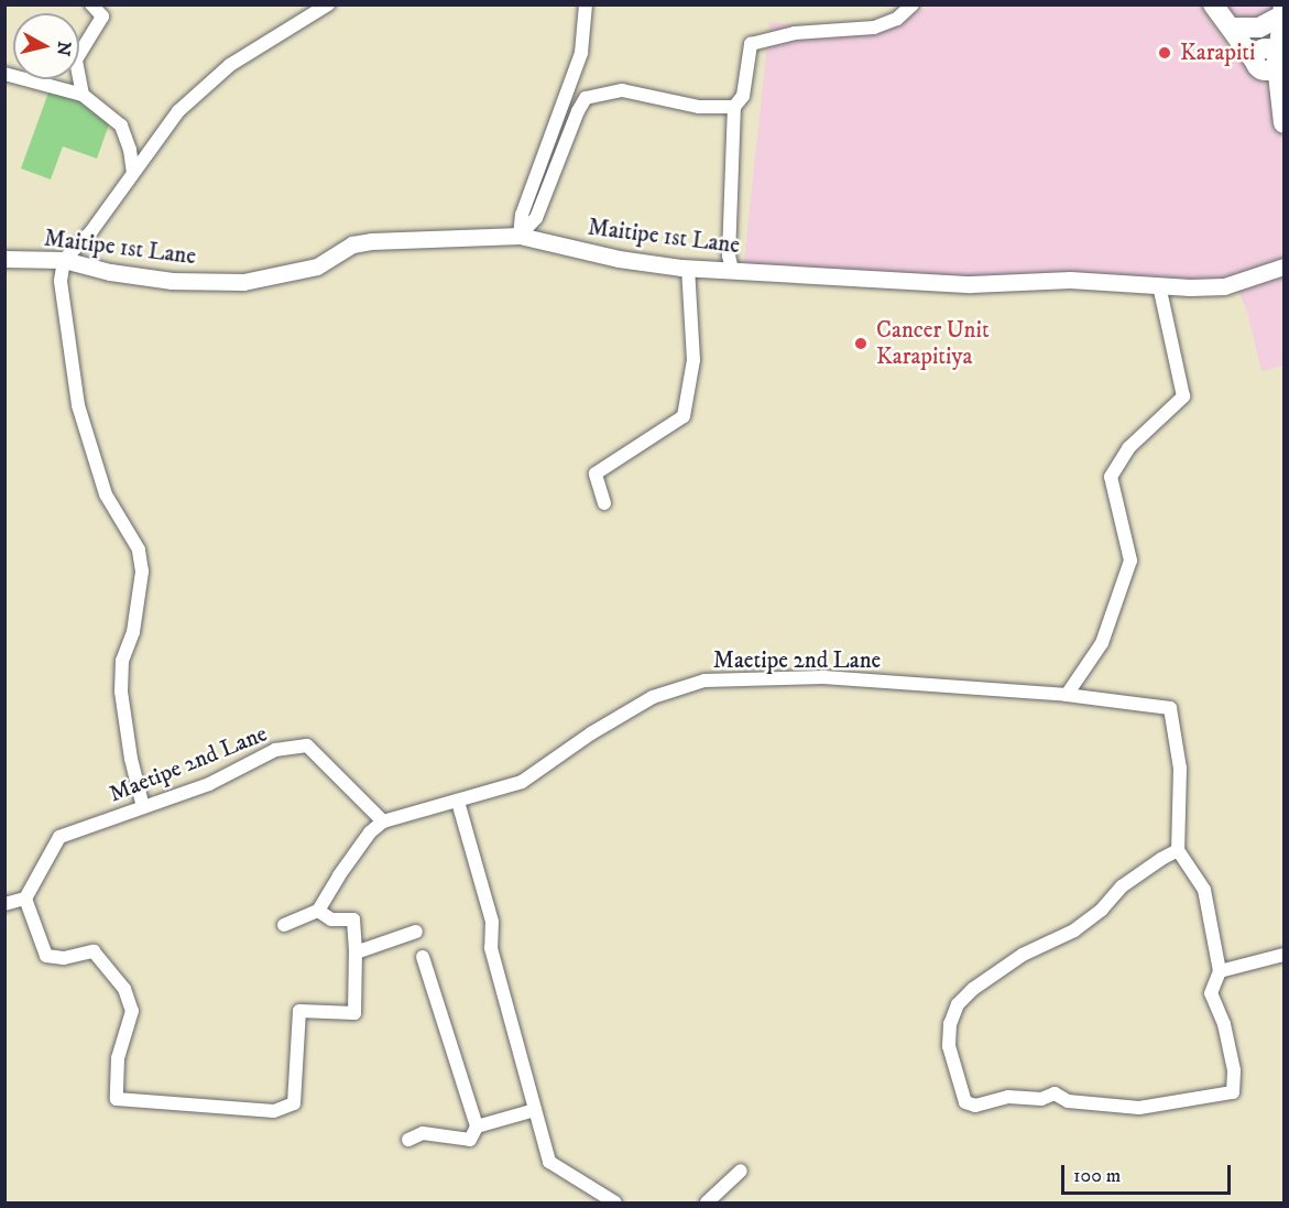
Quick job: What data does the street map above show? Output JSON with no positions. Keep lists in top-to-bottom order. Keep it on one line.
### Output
{"streets":{"street":["Maitipe 1st Lane","Maetipe 2nd Lane"]},"places":["Karapiti","Cancer Unit Karapitiya"],"scale_bar":"100 m","north":"right"}
